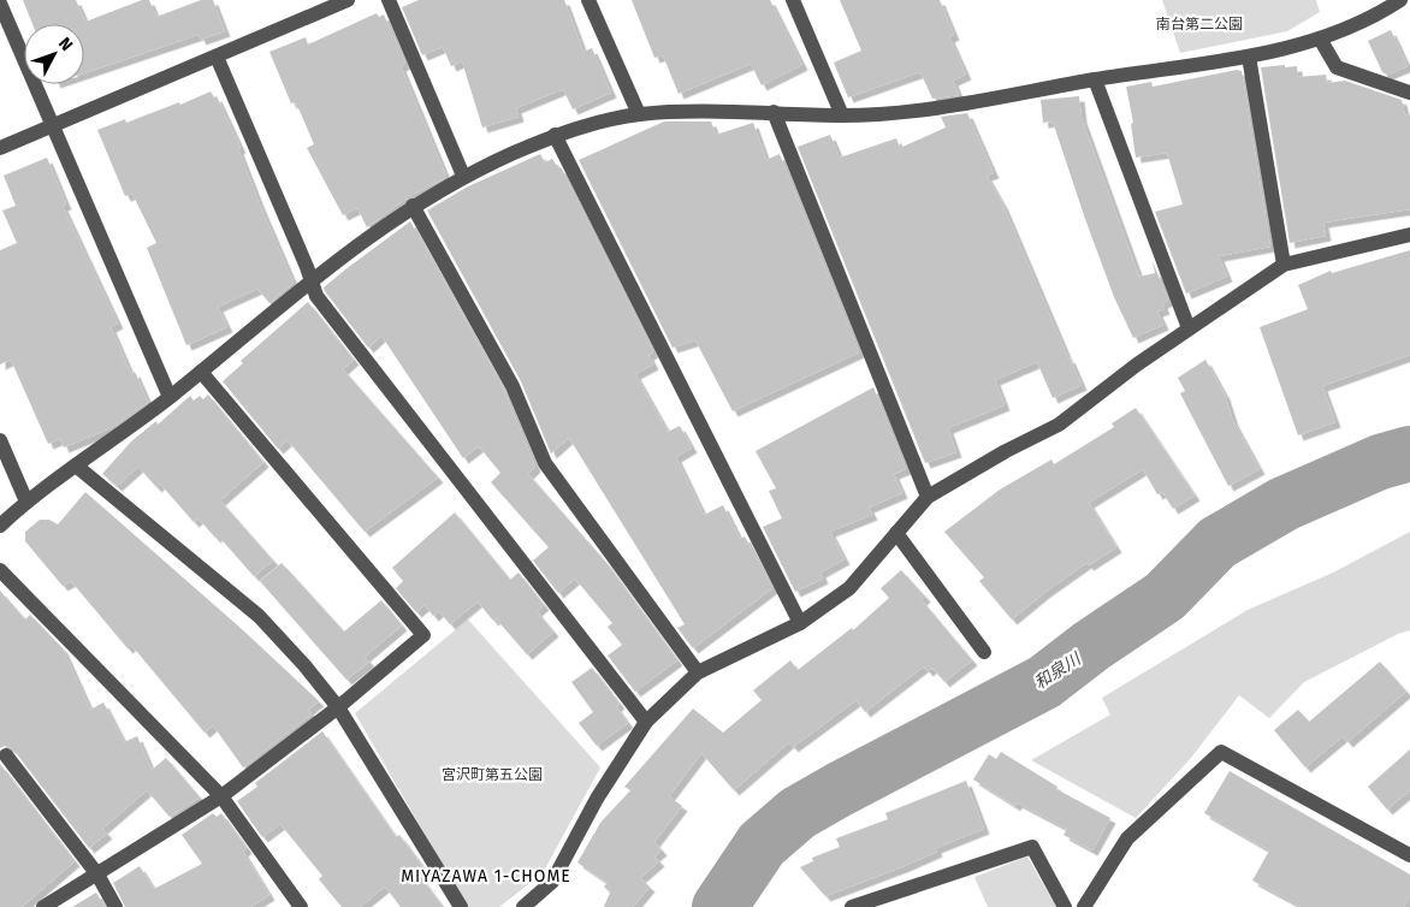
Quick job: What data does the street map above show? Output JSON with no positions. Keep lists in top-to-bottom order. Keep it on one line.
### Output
{"districts":["MIYAZAWA 1-CHOME"],"water":["和泉川"],"parks":["南台第二公園","宮沢町第五公園"],"north":"top right"}
